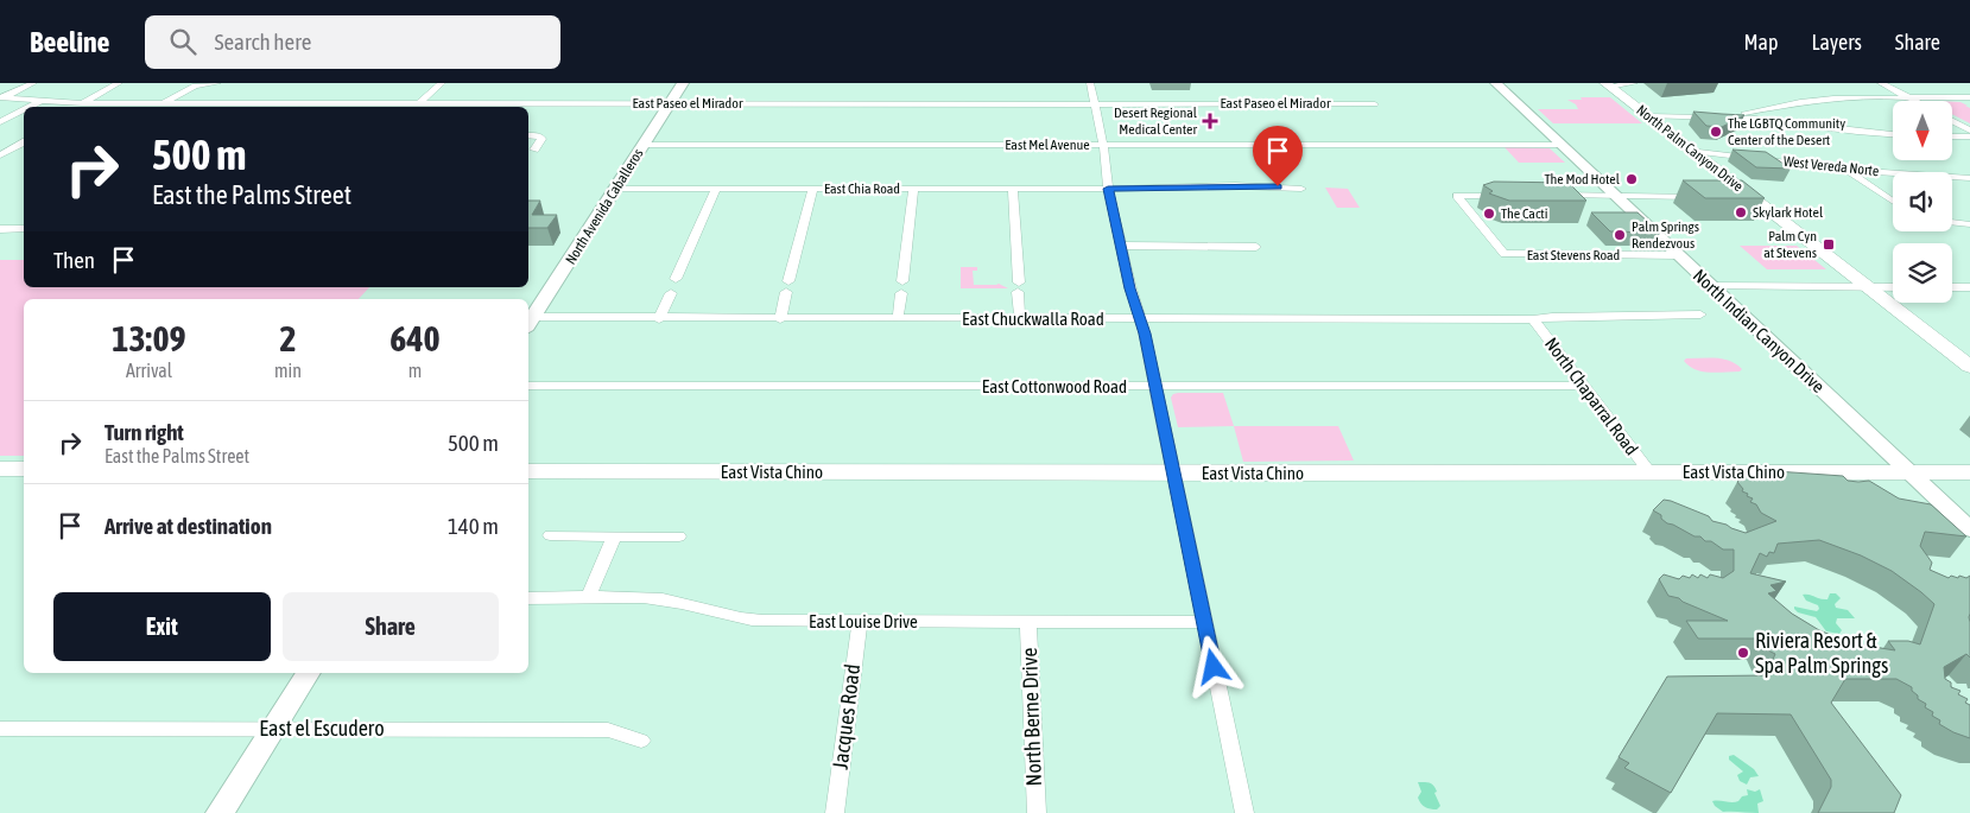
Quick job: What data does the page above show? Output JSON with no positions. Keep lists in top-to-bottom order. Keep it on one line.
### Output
{"streets":{"main road":["North Palm Canyon Drive","North Avenida Caballeros","North Indian Canyon Drive","East Vista Chino"],"street":["East Paseo el Mirador","East Mel Avenue","West Vereda Norte","East Chia Road","East Stevens Road","East Chuckwalla Road","East Cottonwood Road","North Chaparral Road","East Louise Drive","Jacques Road","North Berne Drive","East el Escudero"]},"crossings":[["East Paseo el Mirador","North Avenida Caballeros"],["East Mel Avenue","North Avenida Caballeros"],["East Mel Avenue","North Indian Canyon Drive"],["North Palm Canyon Drive","West Vereda Norte"],["East Chia Road","North Avenida Caballeros"],["North Avenida Caballeros","East Chuckwalla Road"],["East Stevens Road","North Indian Canyon Drive"],["East Chuckwalla Road","North Chaparral Road"],["North Indian Canyon Drive","East Vista Chino"],["East Cottonwood Road","North Chaparral Road"],["North Chaparral Road","East Vista Chino"],["East Louise Drive","Jacques Road"],["East Louise Drive","North Berne Drive"]],"places":{"health":["Desert Regional Medical Center"],"other":["The LGBTQ Community Center of the Desert","The Mod Hotel","Skylark Hotel","The Cacti","Palm Springs Rendezvous","Riviera Resort & Spa Palm Springs"],"transit":["Palm Cyn at Stevens"]},"north":"bottom","page":{"header":"Beeline","search":"Search here","nav":["Map","Layers","Share"],"turn":["500 m","East the Palms Street"],"then":"Then","eta":["13:09","Arrival","2","min","640","m"],"list":[{"name":"Turn right","note":"East the Palms Street","value":"500 m"},{"name":"Arrive at destination","value":"140 m"}],"buttons":["Exit","Share"]}}
